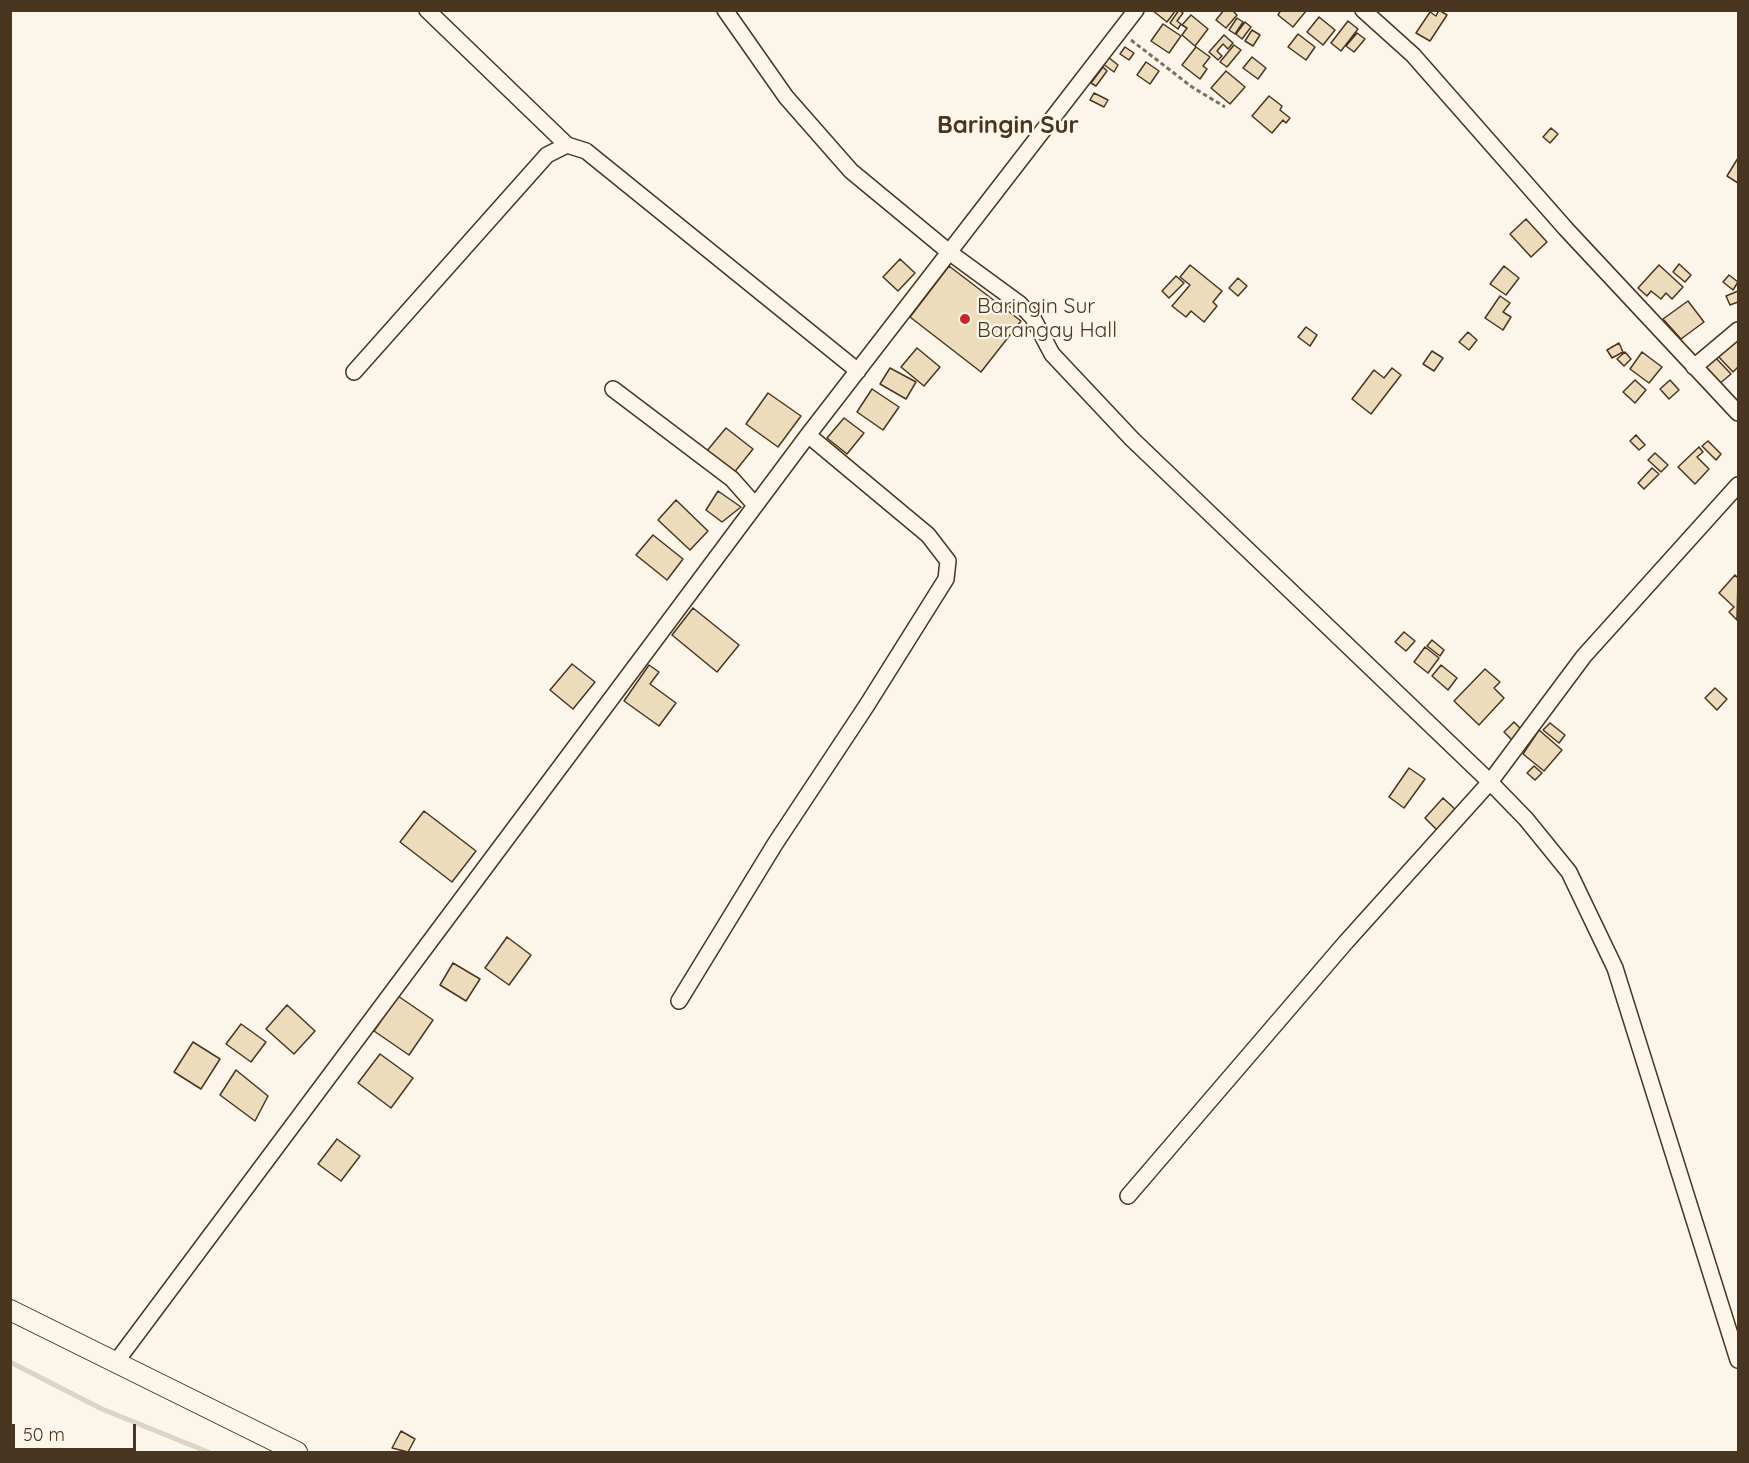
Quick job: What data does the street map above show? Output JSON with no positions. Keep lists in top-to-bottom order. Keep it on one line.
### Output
{"districts":["Baringin Sur"],"places":["Baringin Sur Barangay Hall"],"scale_bar":"50 m"}
